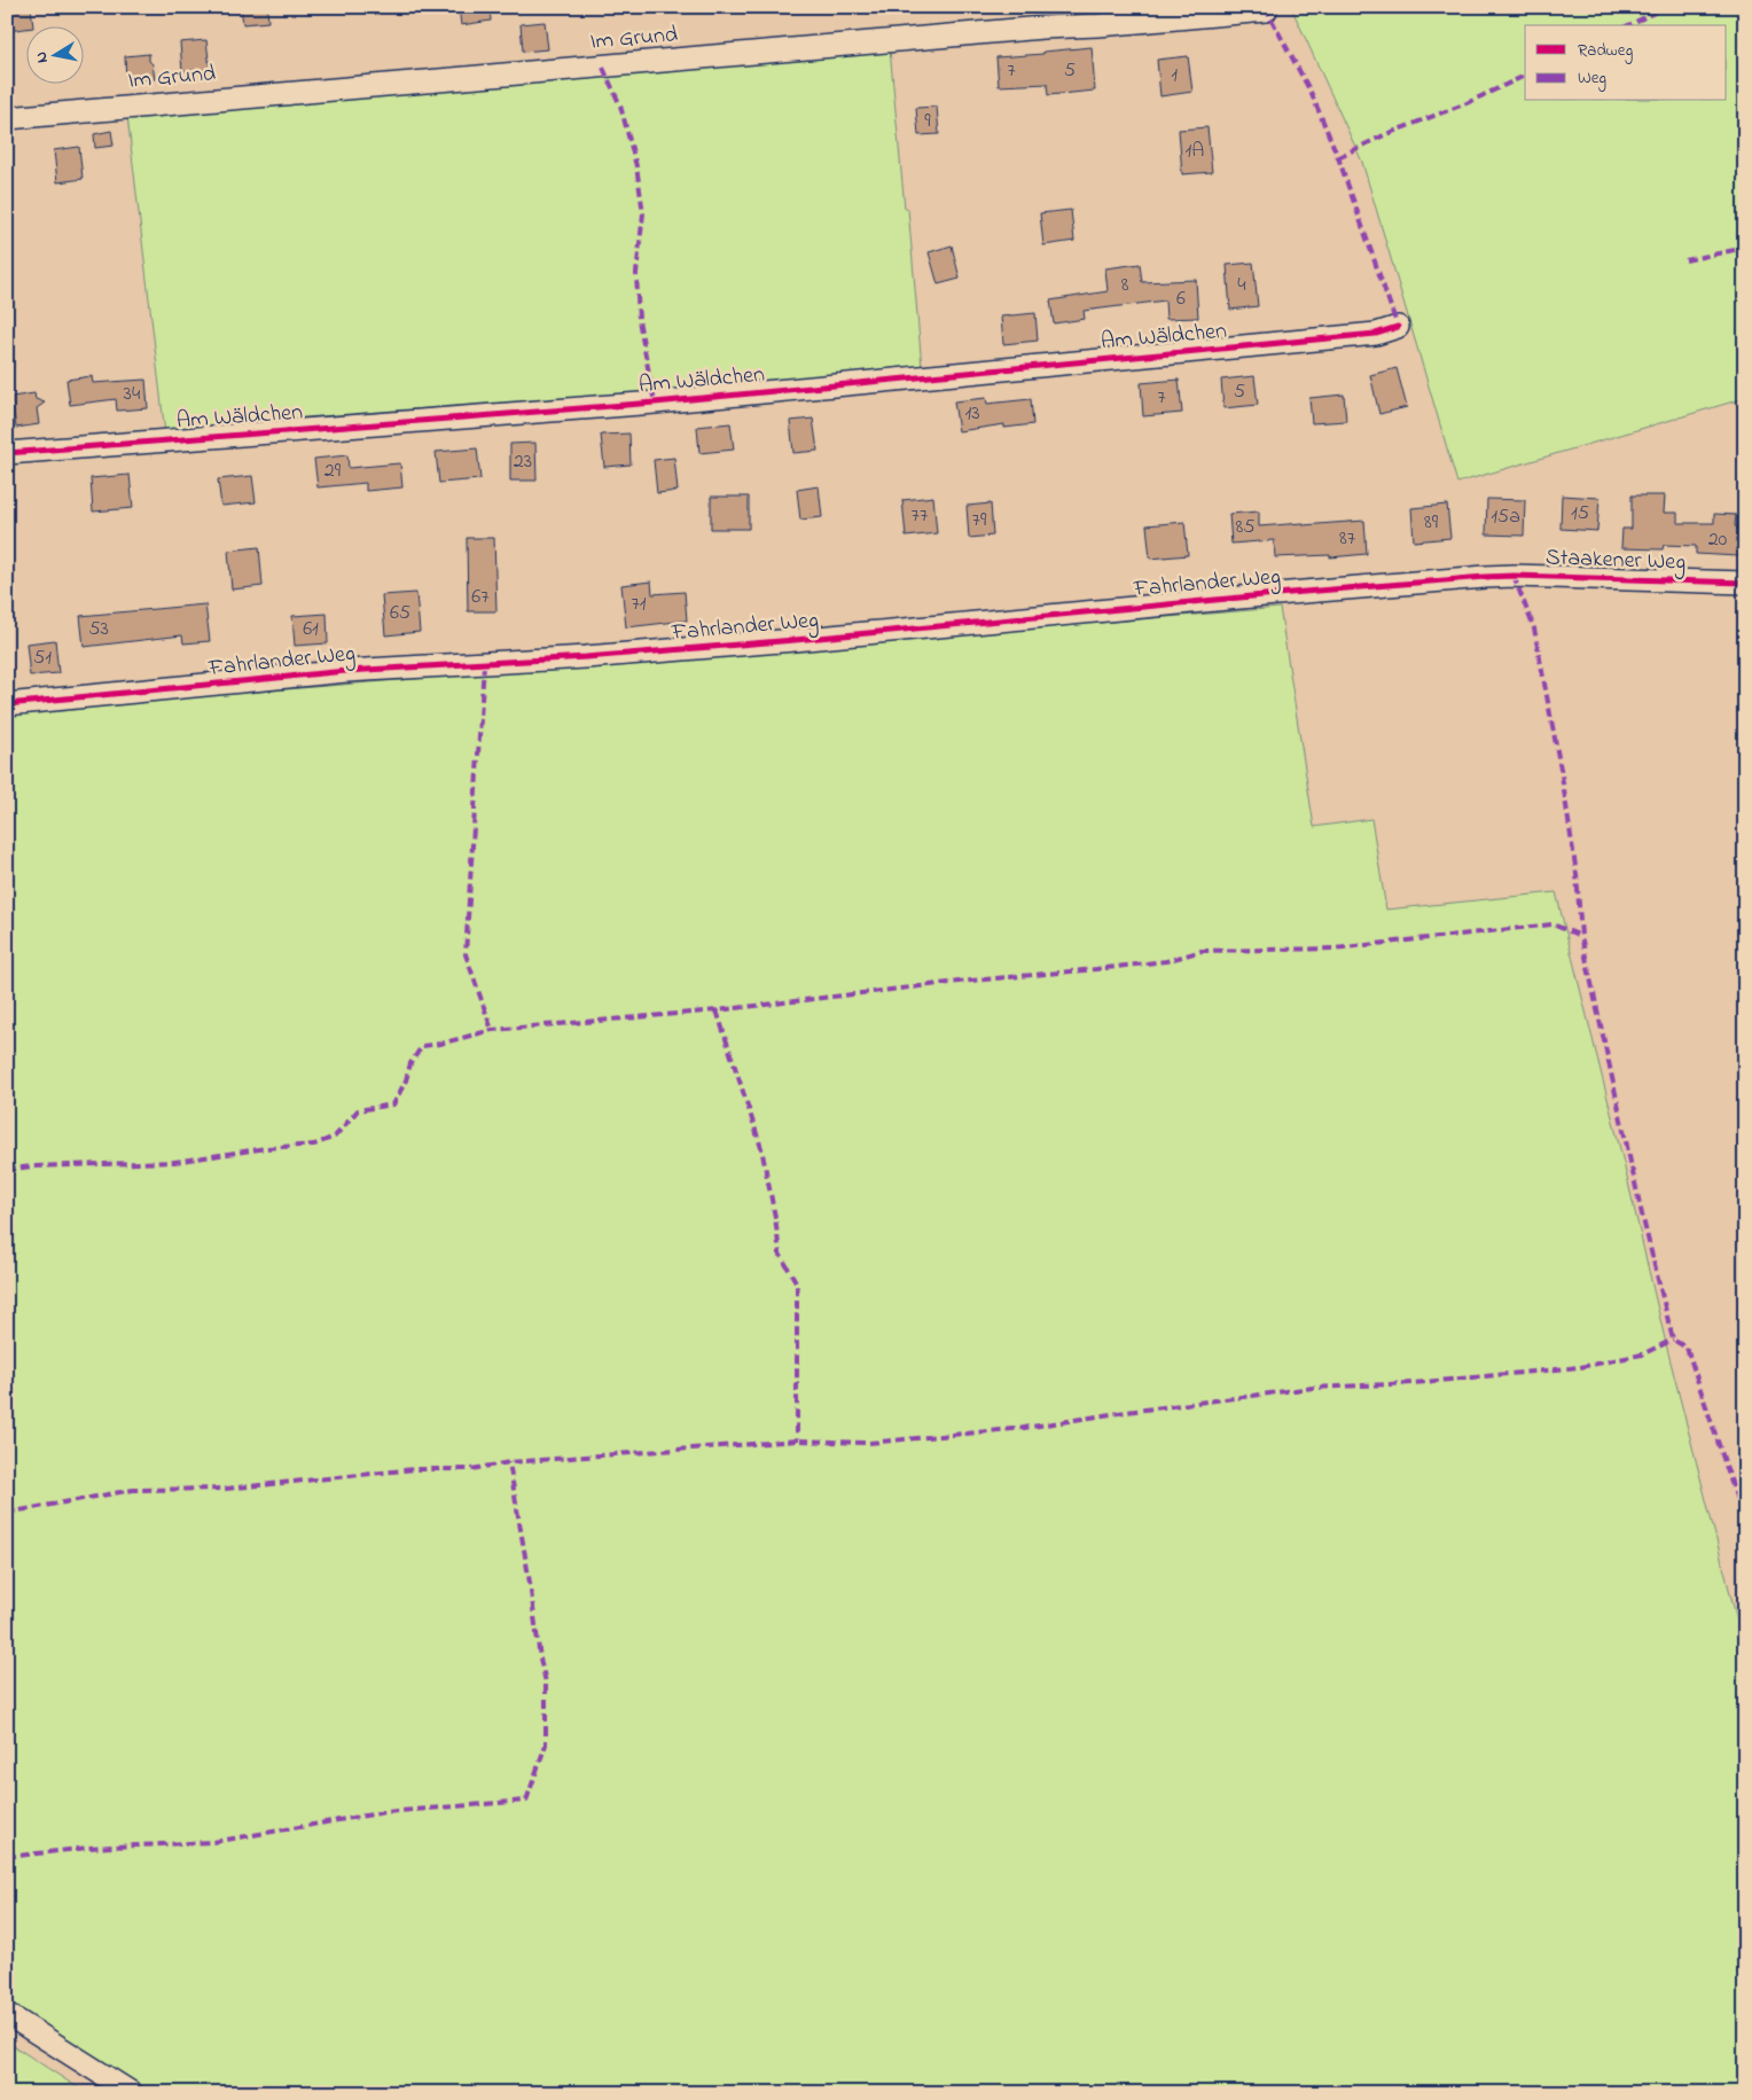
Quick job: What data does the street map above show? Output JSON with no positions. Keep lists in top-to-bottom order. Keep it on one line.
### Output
{"streets":{"street":["Im Grund","Am Wäldchen","Staakener Weg","Fahrlander Weg"]},"crossings":[["Staakener Weg","Fahrlander Weg"]],"house_numbers":["7","5","1","9","1A","8","4","6","5","34","7","13","23","29","15","77","15a","79","89","85","87","20","67","71","65","53","61","51"],"legend":["Radweg","Weg"],"north":"left"}
